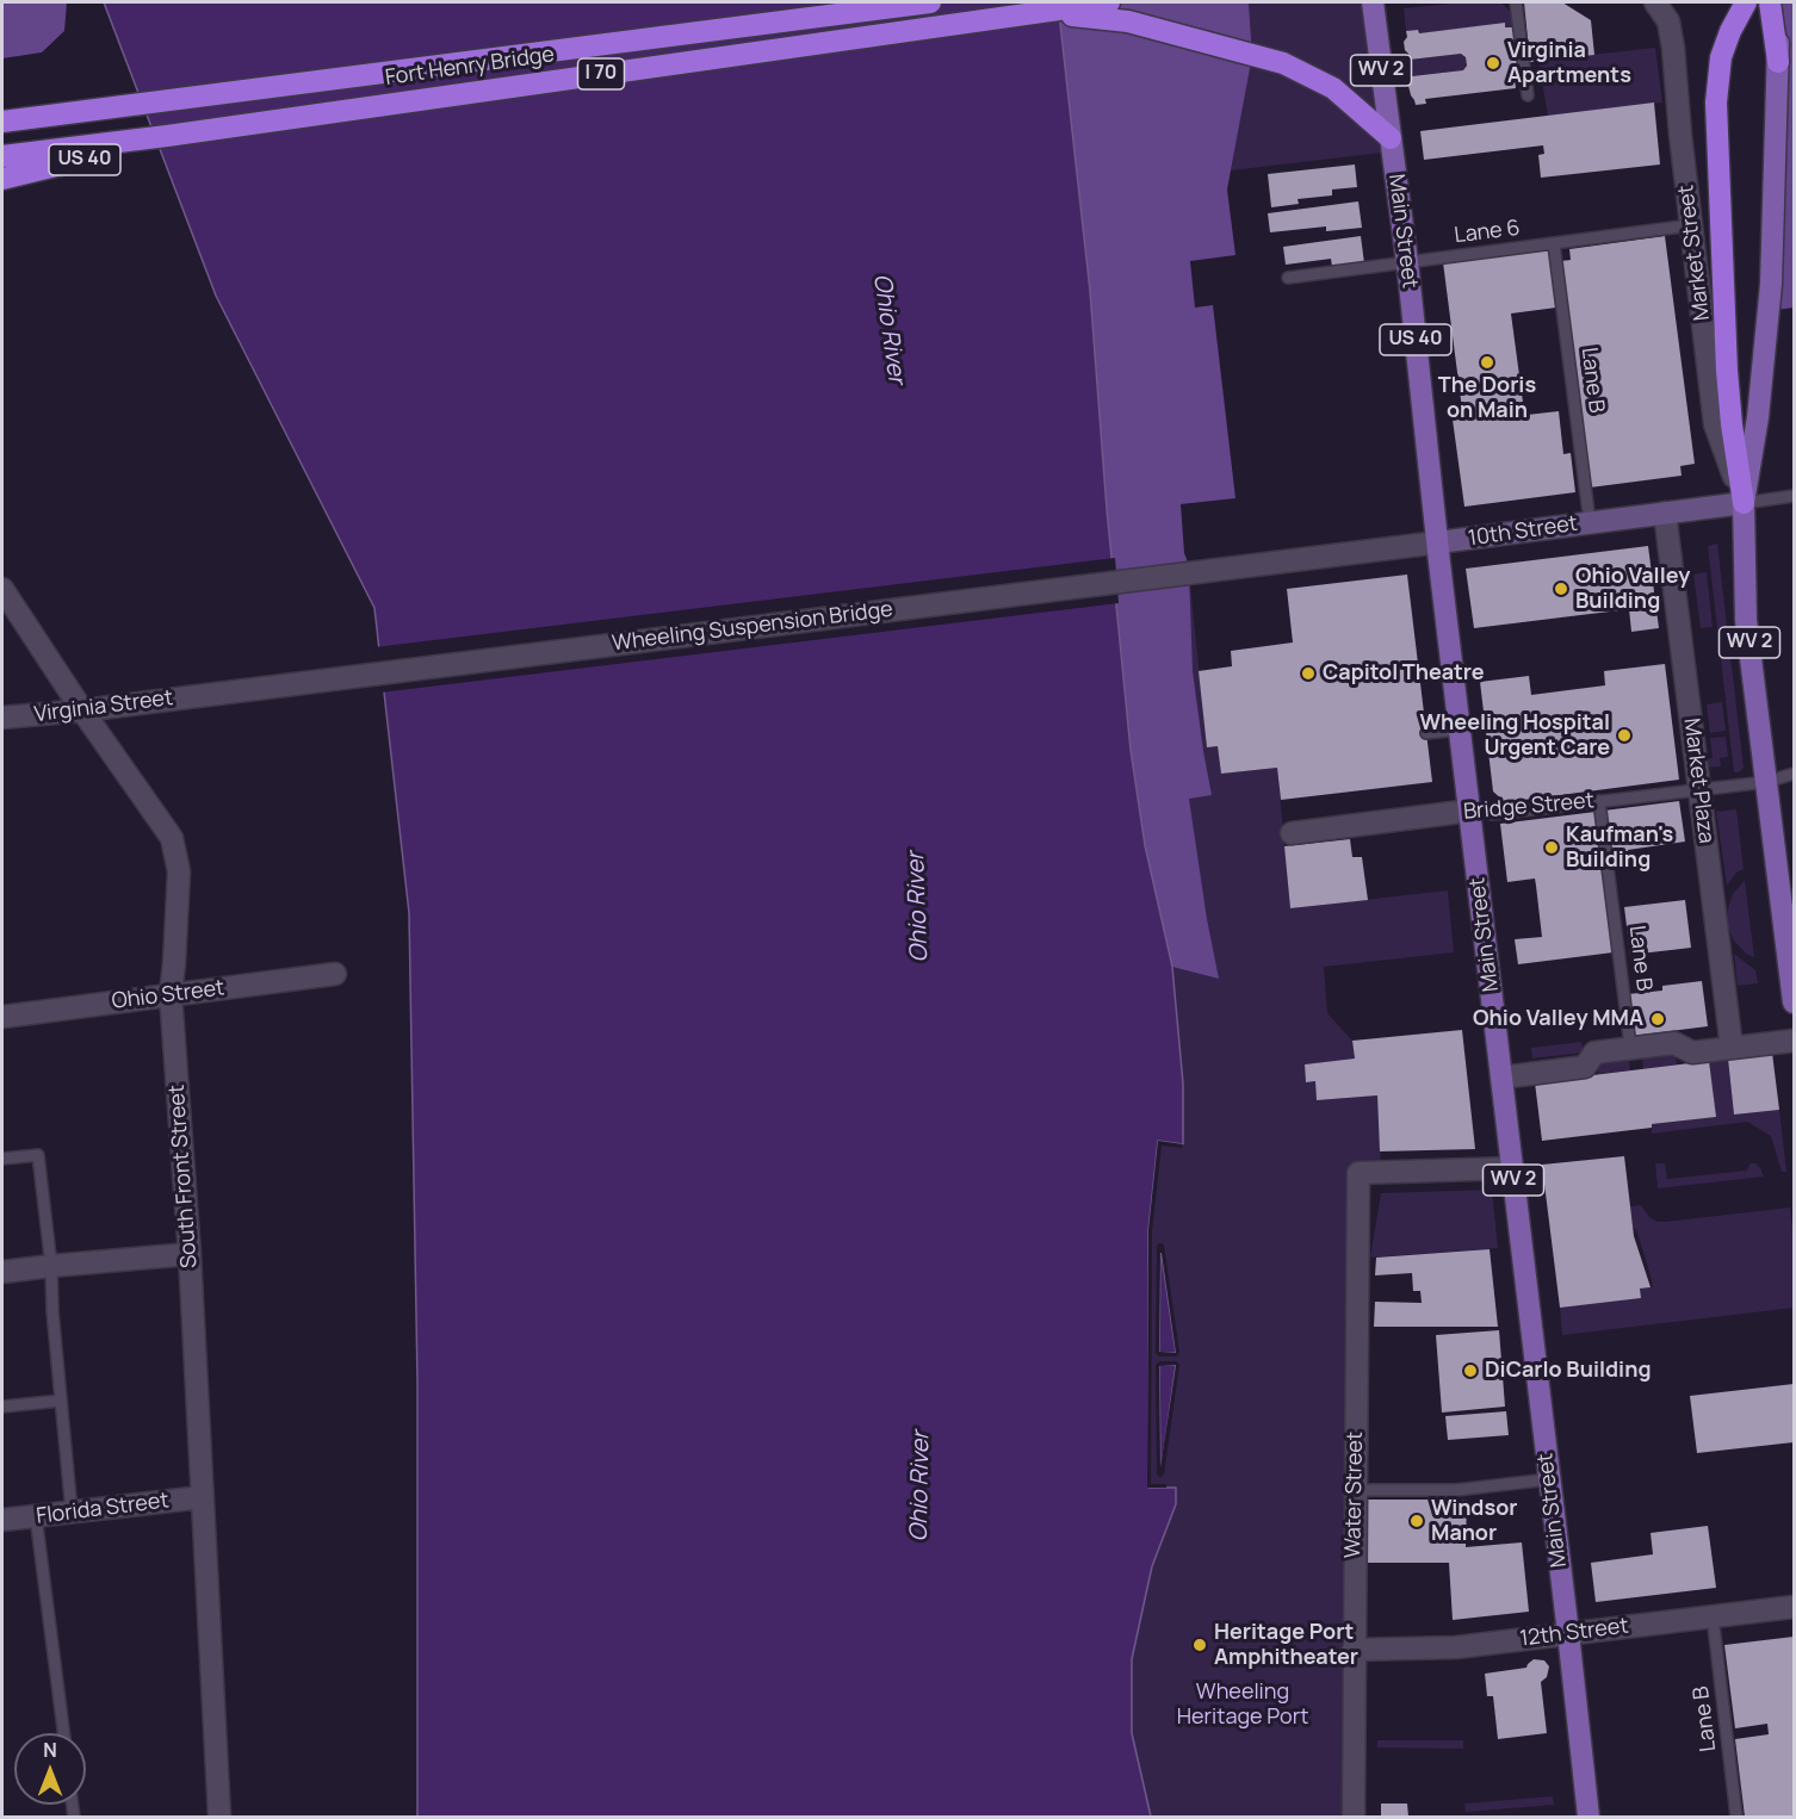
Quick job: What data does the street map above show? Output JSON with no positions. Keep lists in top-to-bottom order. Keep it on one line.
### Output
{"streets":{"highway":["Fort Henry Bridge","I 70","US 40"],"main road":["WV 2","Main Street","Market Street","10th Street"],"street":["Wheeling Suspension Bridge","Virginia Street","Market Plaza","Bridge Street","Ohio Street","South Front Street","Water Street","Florida Street","12th Street"],"lane":["Lane 6","Lane B"]},"crossings":[["Fort Henry Bridge","I 70"],["Fort Henry Bridge","US 40"],["WV 2","Main Street"],["I 70","US 40"],["Main Street","Lane 6"],["Main Street","10th Street"],["Main Street","Bridge Street"],["Main Street","Water Street"],["Main Street","12th Street"],["Lane 6","Market Street"],["Lane 6","Lane B"],["Market Street","10th Street"],["Market Street","Bridge Street"],["Lane B","10th Street"],["Lane B","Bridge Street"],["Lane B","12th Street"],["10th Street","Wheeling Suspension Bridge"],["10th Street","Market Plaza"],["Wheeling Suspension Bridge","Virginia Street"],["Virginia Street","South Front Street"],["Market Plaza","Bridge Street"],["Ohio Street","South Front Street"],["South Front Street","Florida Street"],["Water Street","12th Street"]],"water":["Ohio River"],"parks":["Wheeling Heritage Port"],"places":["Virginia Apartments","The Doris on Main","Ohio Valley Building","Capitol Theatre","Wheeling Hospital Urgent Care","Kaufman's Building","Ohio Valley MMA","DiCarlo Building","Windsor Manor","Heritage Port Amphitheater"],"north":"top"}
